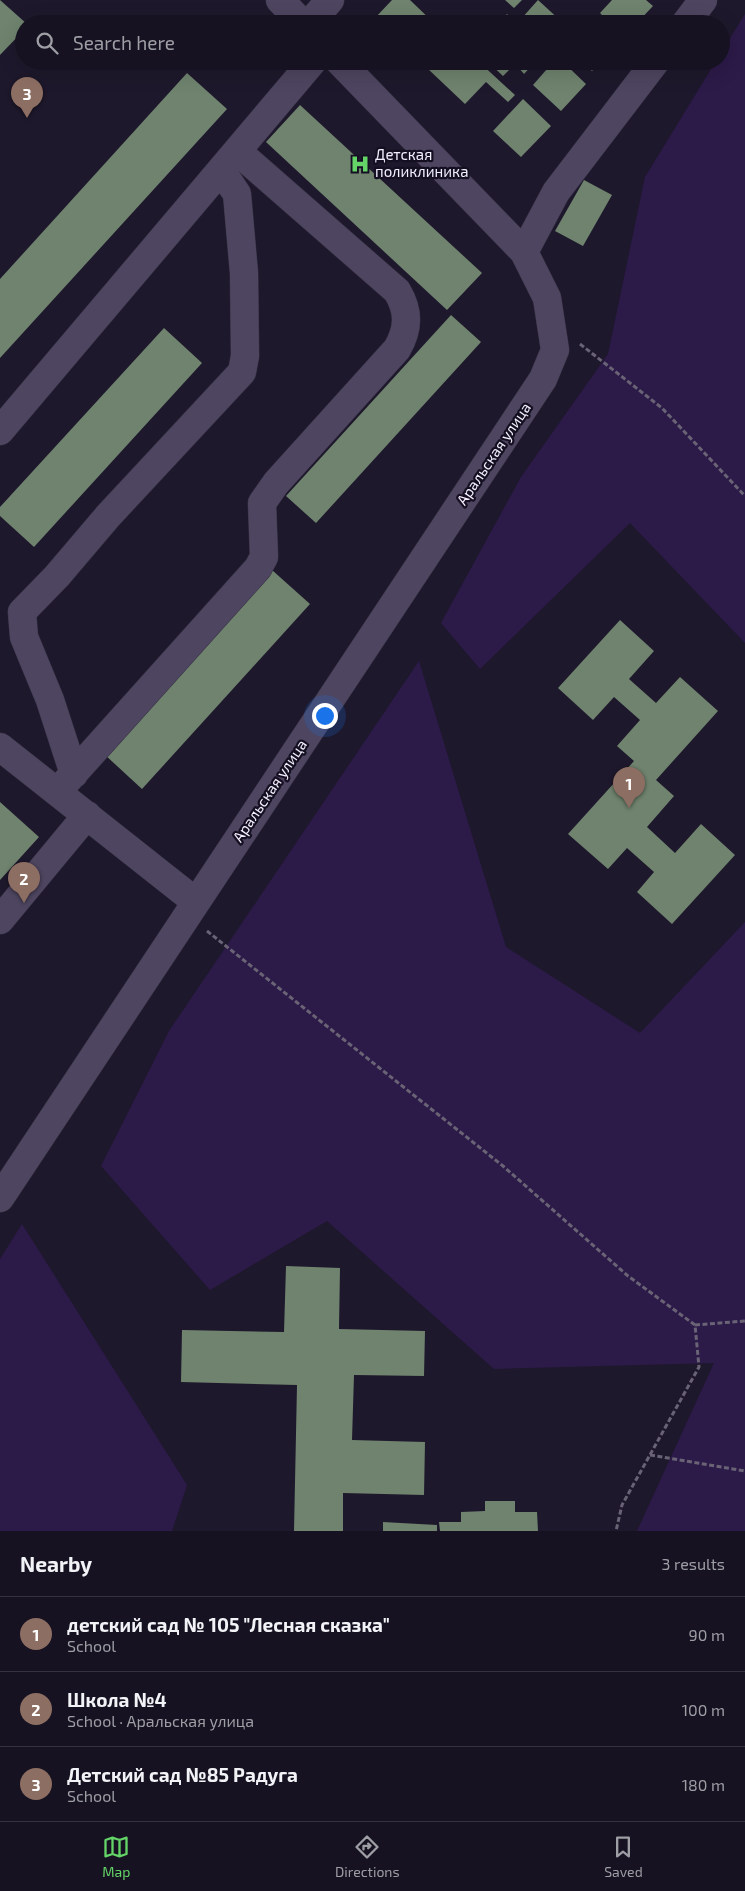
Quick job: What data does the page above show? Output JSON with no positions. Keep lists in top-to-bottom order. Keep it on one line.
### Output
{"streets":{"street":["Аральская улица"]},"places":{"hospital":["Детская поликлиника"]},"page":{"search":"Search here","pins":["3","1","2"],"heading":["Nearby","3 results"],"list":[{"mark":"1","name":"детский сад № 105 \"Лесная сказка\"","note":"School","value":"90 m"},{"mark":"2","name":"Школа №4","note":"School · Аральская улица","value":"100 m"},{"mark":"3","name":"Детский сад №85 Радуга","note":"School","value":"180 m"}],"nav":["Map","Directions","Saved"]}}
